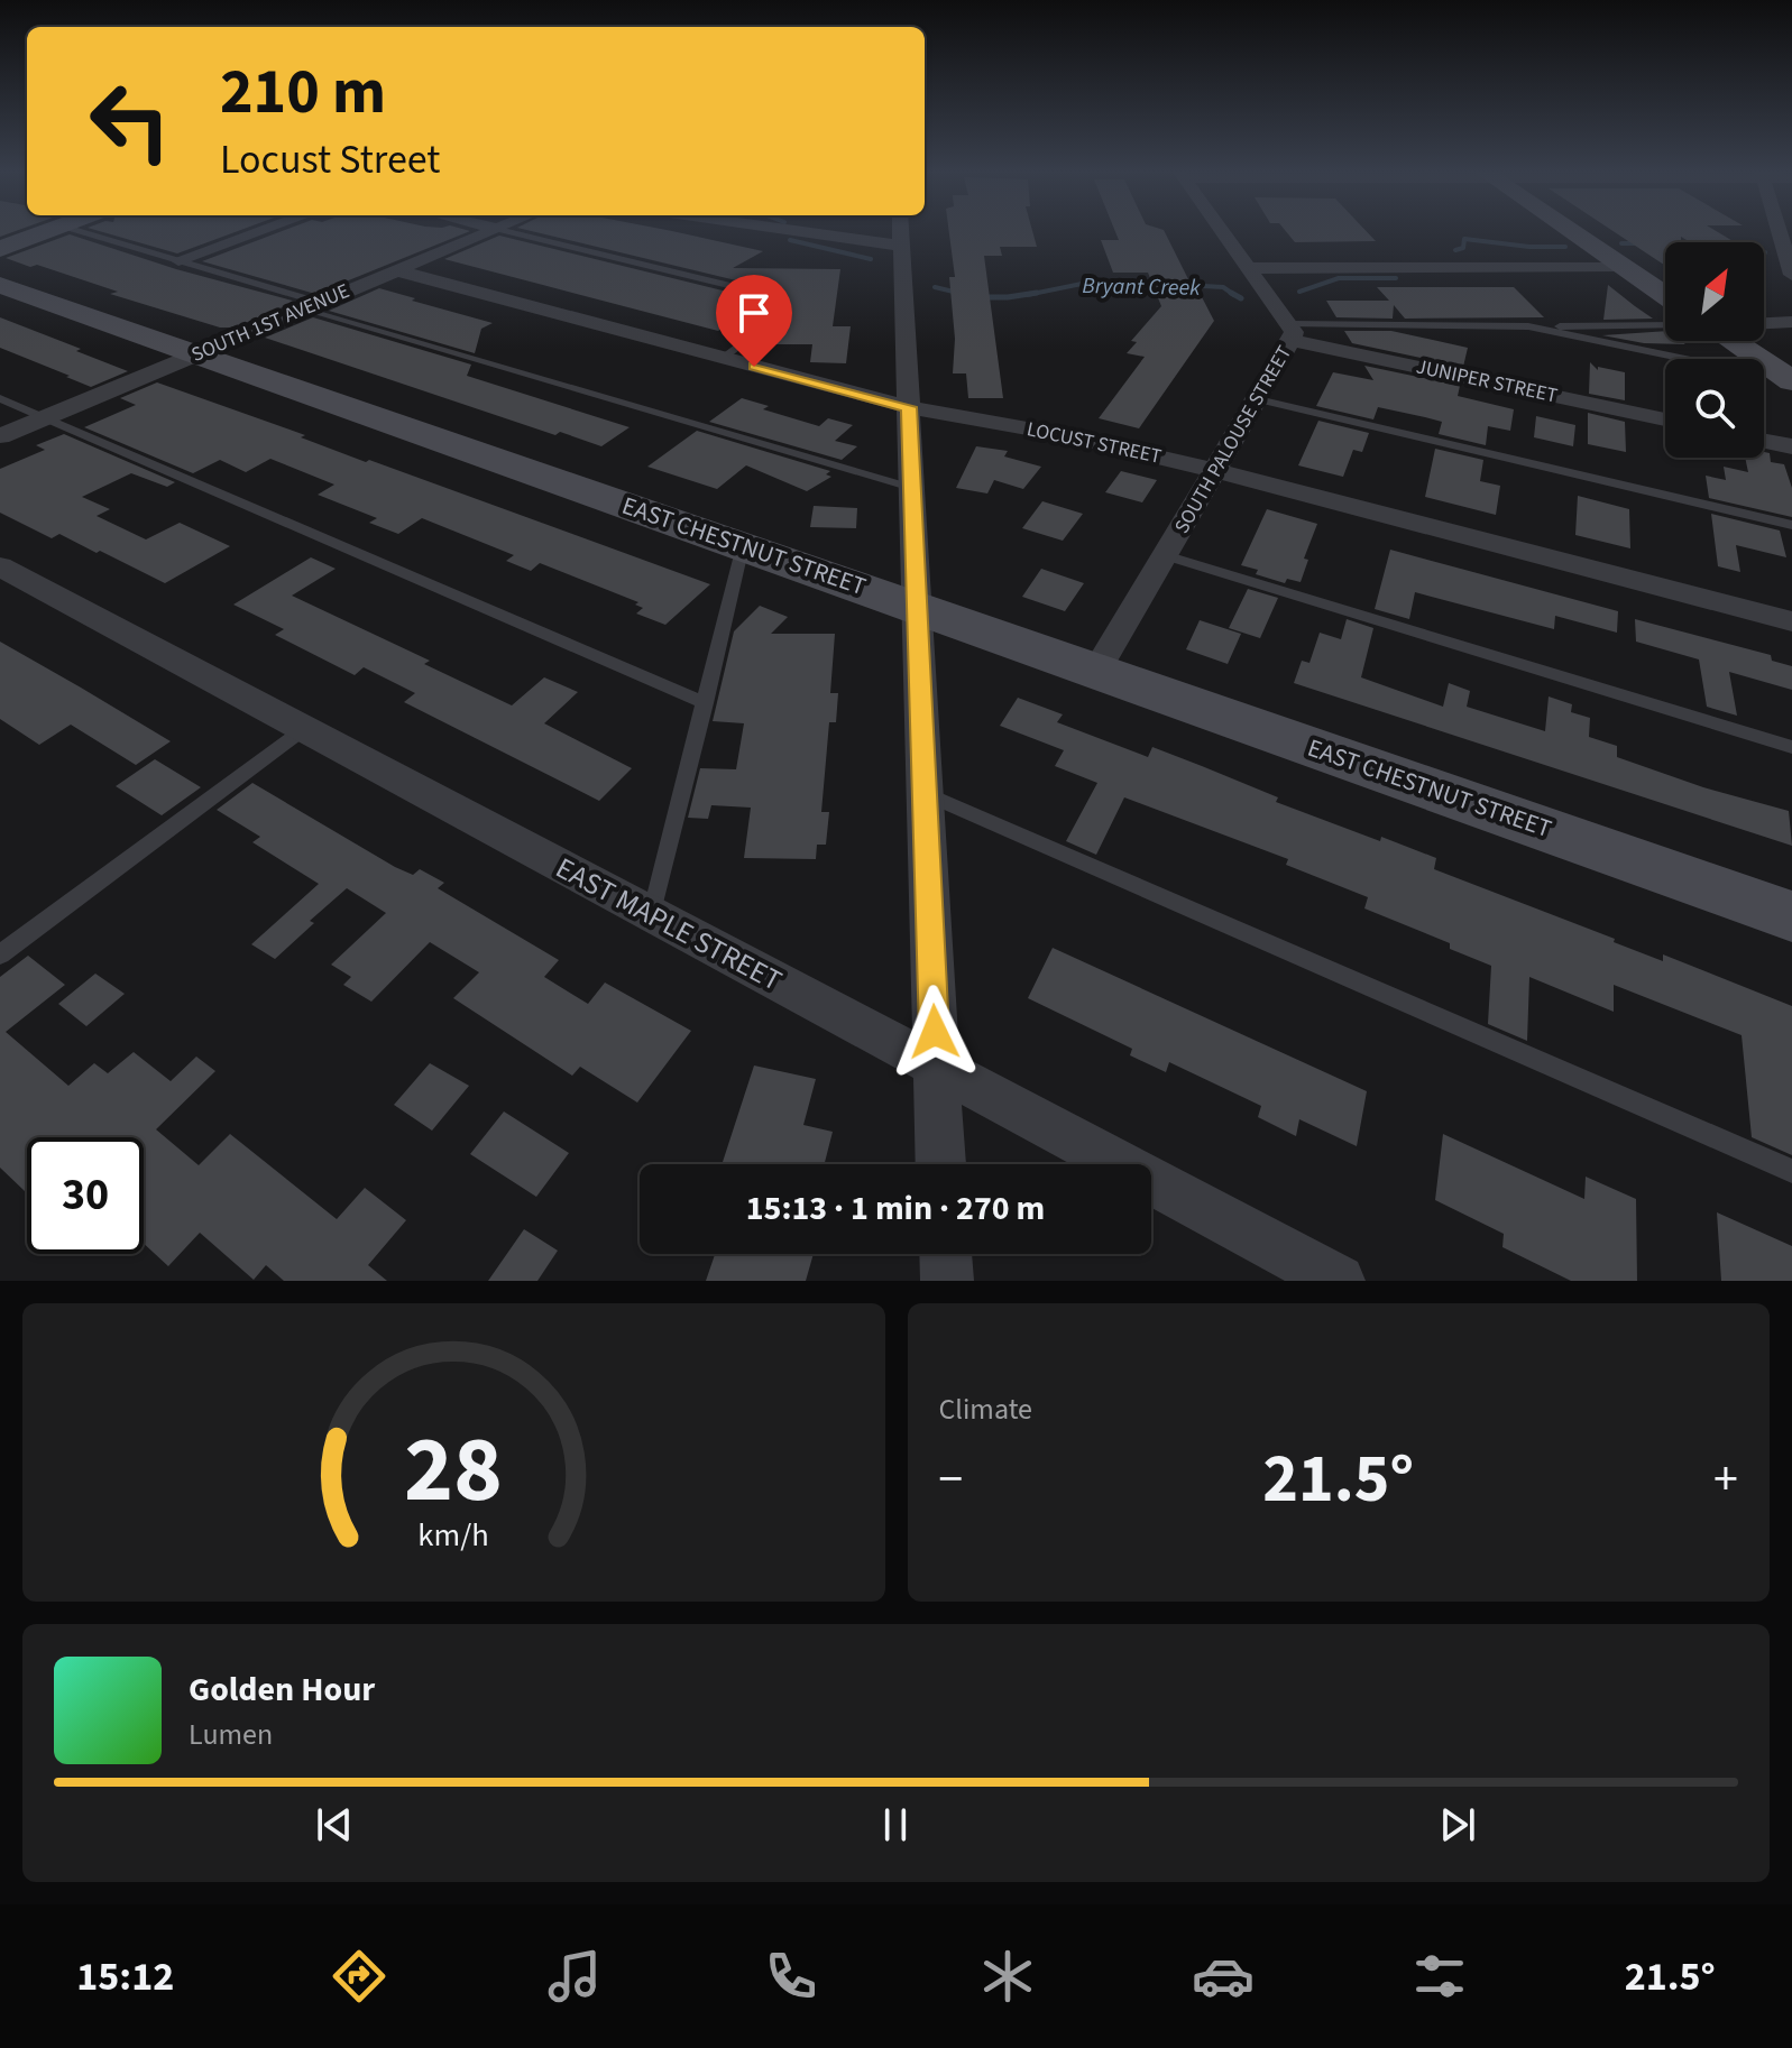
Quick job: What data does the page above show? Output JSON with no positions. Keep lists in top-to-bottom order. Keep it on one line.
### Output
{"streets":{"main road":["EAST CHESTNUT STREET"],"street":["SOUTH 1ST AVENUE","JUNIPER STREET","SOUTH PALOUSE STREET","LOCUST STREET","EAST MAPLE STREET"]},"crossings":[["SOUTH 1ST AVENUE","LOCUST STREET"],["SOUTH 1ST AVENUE","EAST CHESTNUT STREET"],["JUNIPER STREET","SOUTH PALOUSE STREET"],["SOUTH PALOUSE STREET","LOCUST STREET"],["SOUTH PALOUSE STREET","EAST CHESTNUT STREET"]],"water":["Bryant Creek"],"north":"top right","page":{"turn":["210 m","Locust Street"],"limit":"30","trip":"15:13 · 1 min · 270 m","tile":"Climate","heat":["−","21.5°","+"],"song":["Golden Hour","Lumen"],"tabs":["15:12","21.5°"],"gauge":["28","km/h"]}}
